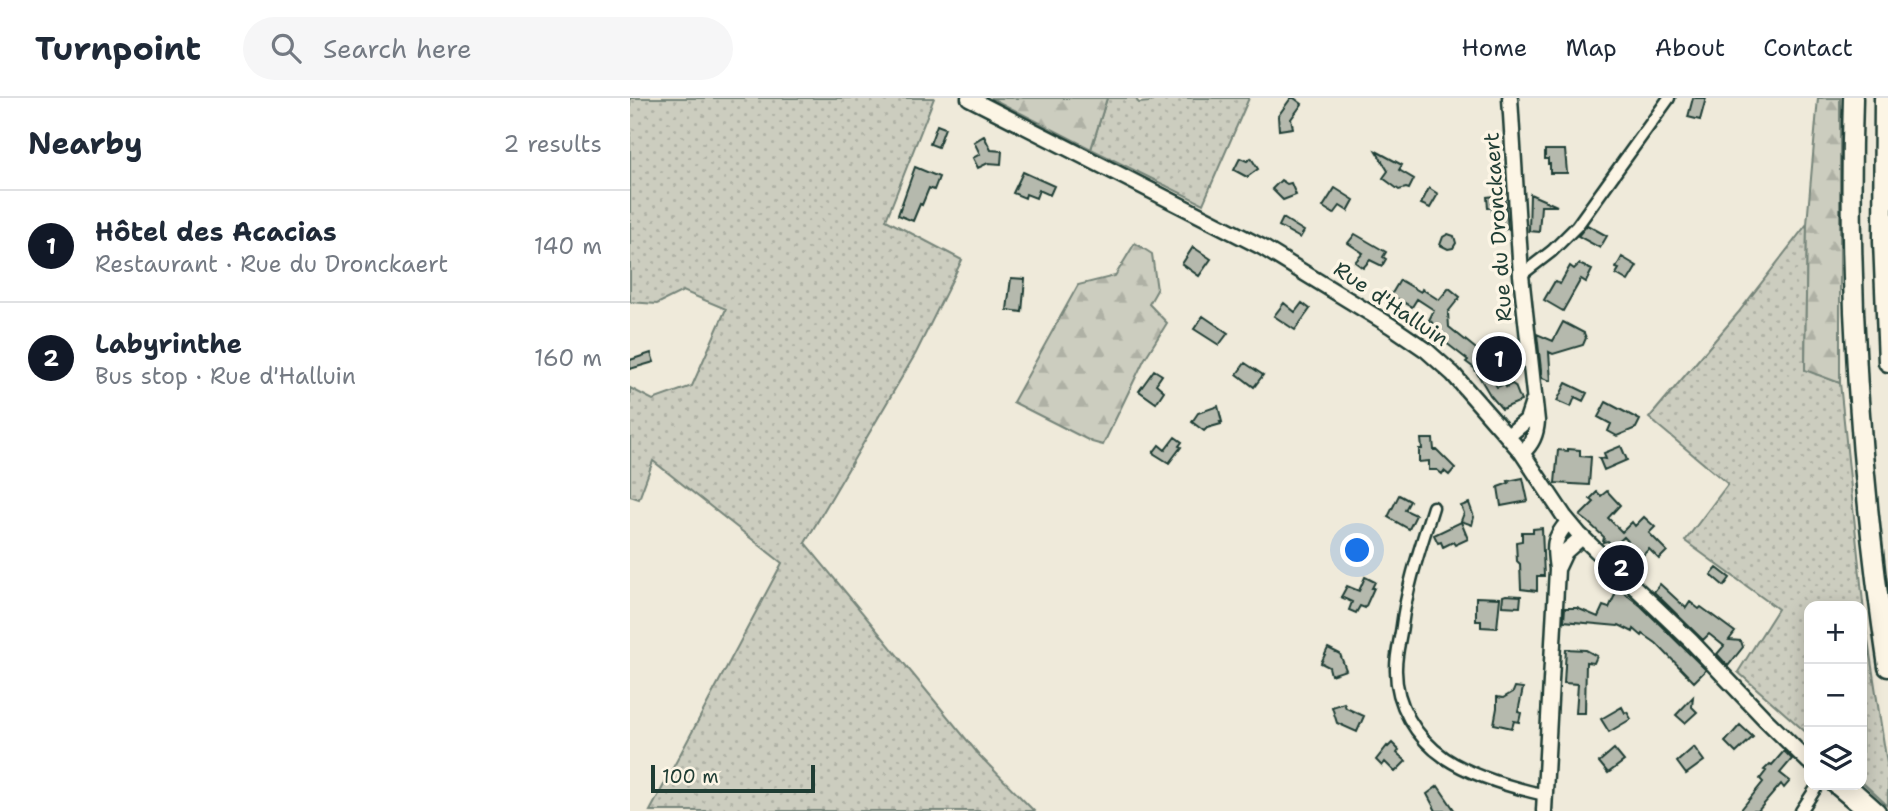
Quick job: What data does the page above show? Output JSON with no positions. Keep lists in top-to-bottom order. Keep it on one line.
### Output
{"streets":{"main road":["Rue du Dronckaert","Rue d'Halluin"]},"crossings":[["Rue du Dronckaert","Rue d'Halluin"]],"scale_bar":"100 m","page":{"header":"Turnpoint","search":"Search here","nav":["Home","Map","About","Contact"],"heading":["Nearby","2 results"],"list":[{"mark":"1","name":"Hôtel des Acacias","note":"Restaurant · Rue du Dronckaert","value":"140 m"},{"mark":"2","name":"Labyrinthe","note":"Bus stop · Rue d'Halluin","value":"160 m"}],"pins":["1","2"],"map_buttons":["+","−"],"scale":"100 m"}}
